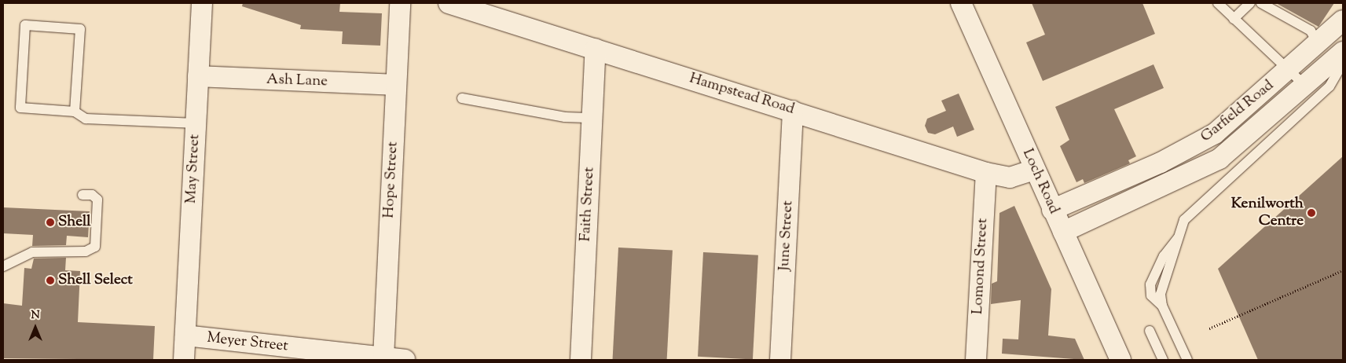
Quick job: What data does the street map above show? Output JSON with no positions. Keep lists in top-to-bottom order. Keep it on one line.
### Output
{"streets":{"street":["Ash Lane","Hampstead Road","Garfield Road","May Street","Hope Street","Loch Road","Faith Street","June Street","Lomond Street","Meyer Street"]},"crossings":[["Ash Lane","May Street"],["Ash Lane","Hope Street"],["Hampstead Road","Loch Road"],["Hampstead Road","Faith Street"],["Hampstead Road","June Street"],["Hampstead Road","Lomond Street"],["Garfield Road","Loch Road"],["May Street","Meyer Street"],["Hope Street","Meyer Street"]],"places":["Kenilworth Centre","Shell","Shell Select"],"north":"top"}
